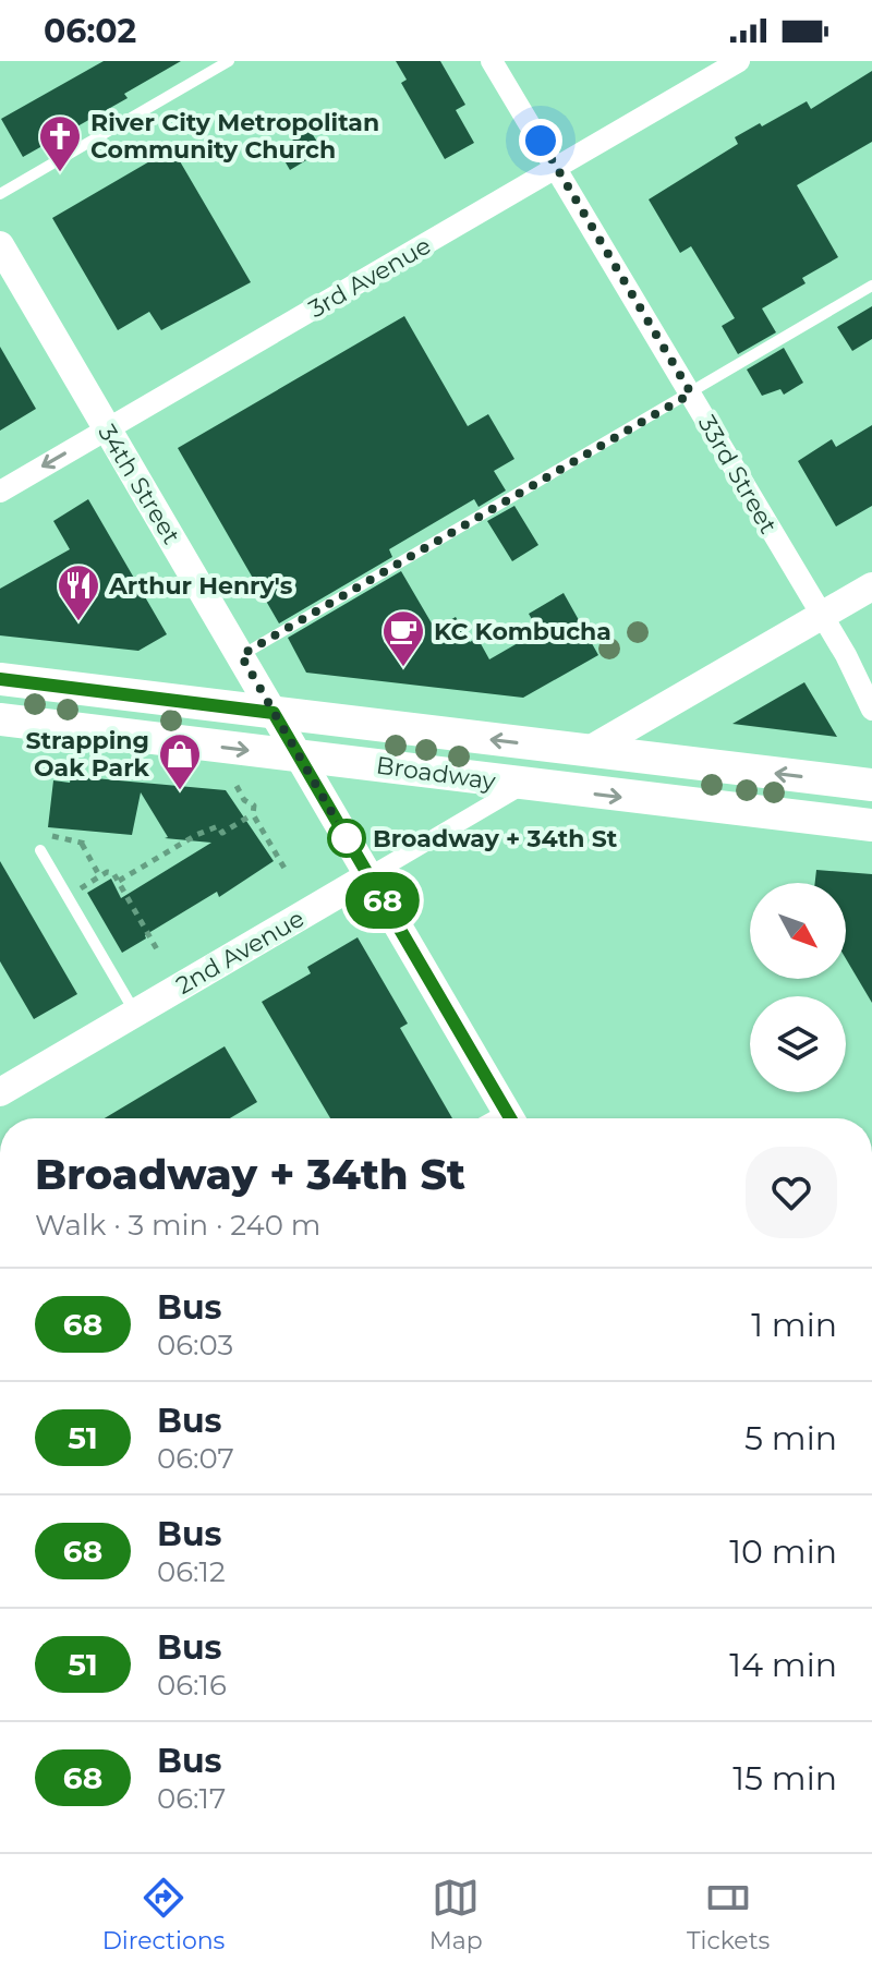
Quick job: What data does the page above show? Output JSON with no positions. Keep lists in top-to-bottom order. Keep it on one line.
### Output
{"streets":{"main road":["Broadway"],"street":["3rd Avenue","33rd Street","34th Street","2nd Avenue"]},"crossings":[["3rd Avenue","33rd Street"],["3rd Avenue","34th Street"],["34th Street","Broadway"],["34th Street","2nd Avenue"],["Broadway","2nd Avenue"]],"places":{"church":["River City Metropolitan Community Church"],"restaurant":["Arthur Henry's"],"cafe":["KC Kombucha"],"shop":["Strapping Oak Park"],"other":["Broadway + 34th St"]},"lines":["bus line 68"],"north":"bottom right","page":{"status":"06:02","on_map":"68","heading":["Broadway + 34th St","Walk · 3 min · 240 m"],"list":[{"mark":"68","name":"Bus","note":"06:03","value":"1 min"},{"mark":"51","name":"Bus","note":"06:07","value":"5 min"},{"mark":"68","name":"Bus","note":"06:12","value":"10 min"},{"mark":"51","name":"Bus","note":"06:16","value":"14 min"},{"mark":"68","name":"Bus","note":"06:17","value":"15 min"}],"tabs":["Directions","Map","Tickets"]}}
